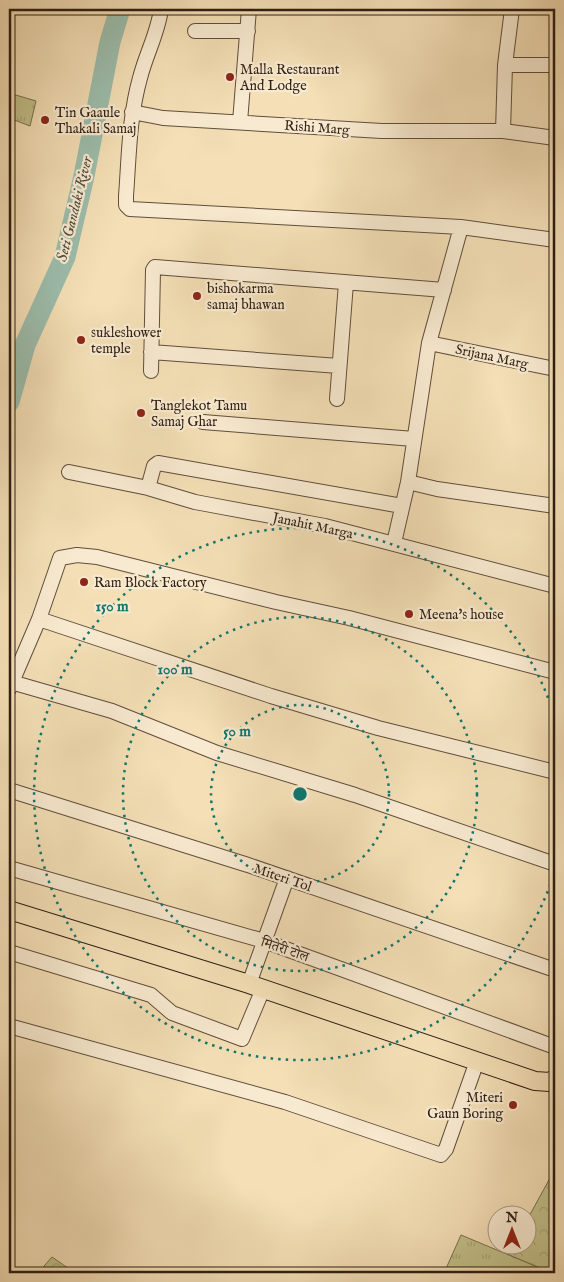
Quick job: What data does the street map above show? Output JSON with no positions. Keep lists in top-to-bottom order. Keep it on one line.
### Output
{"streets":{"street":["Rishi Marg","Srijana Marg","Janahit Marga","Miteri Tol","मितेरी टोल"]},"water":["Seti Gandaki River"],"places":["Malla Restaurant And Lodge","Tin Gaaule Thakali Samaj","bishokarma samaj bhawan","sukleshower temple","Tanglekot Tamu Samaj Ghar","Ram Block Factory","Meena's house","Miteri Gaun Boring"],"north":"top","rings":["150 m","100 m","50 m"]}
